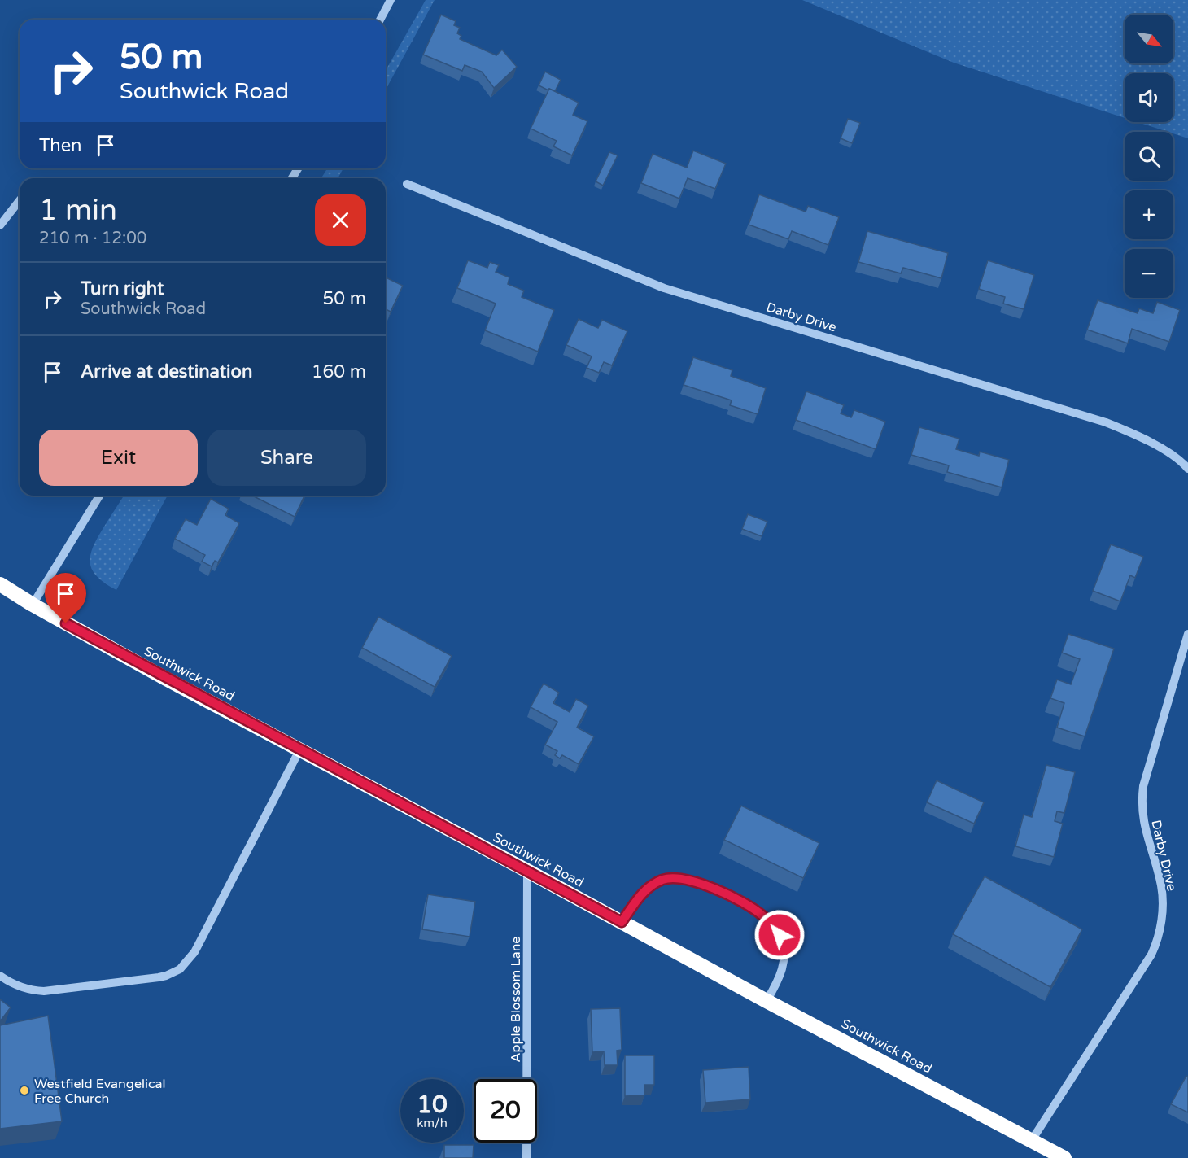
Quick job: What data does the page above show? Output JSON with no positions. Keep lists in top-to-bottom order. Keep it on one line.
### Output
{"streets":{"highway":["Southwick Road"],"street":["Darby Drive","Apple Blossom Lane"]},"crossings":[["Darby Drive","Southwick Road"],["Southwick Road","Apple Blossom Lane"]],"places":["Westfield Evangelical Free Church"],"north":"bottom right","page":{"map_buttons":["+","−"],"turn":["50 m","Southwick Road"],"then":"Then","heading":["1 min","210 m · 12:00"],"list":[{"name":"Turn right","note":"Southwick Road","value":"50 m"},{"name":"Arrive at destination","value":"160 m"}],"buttons":["Exit","Share"],"speed":"10 km/h","limit":"20"}}
